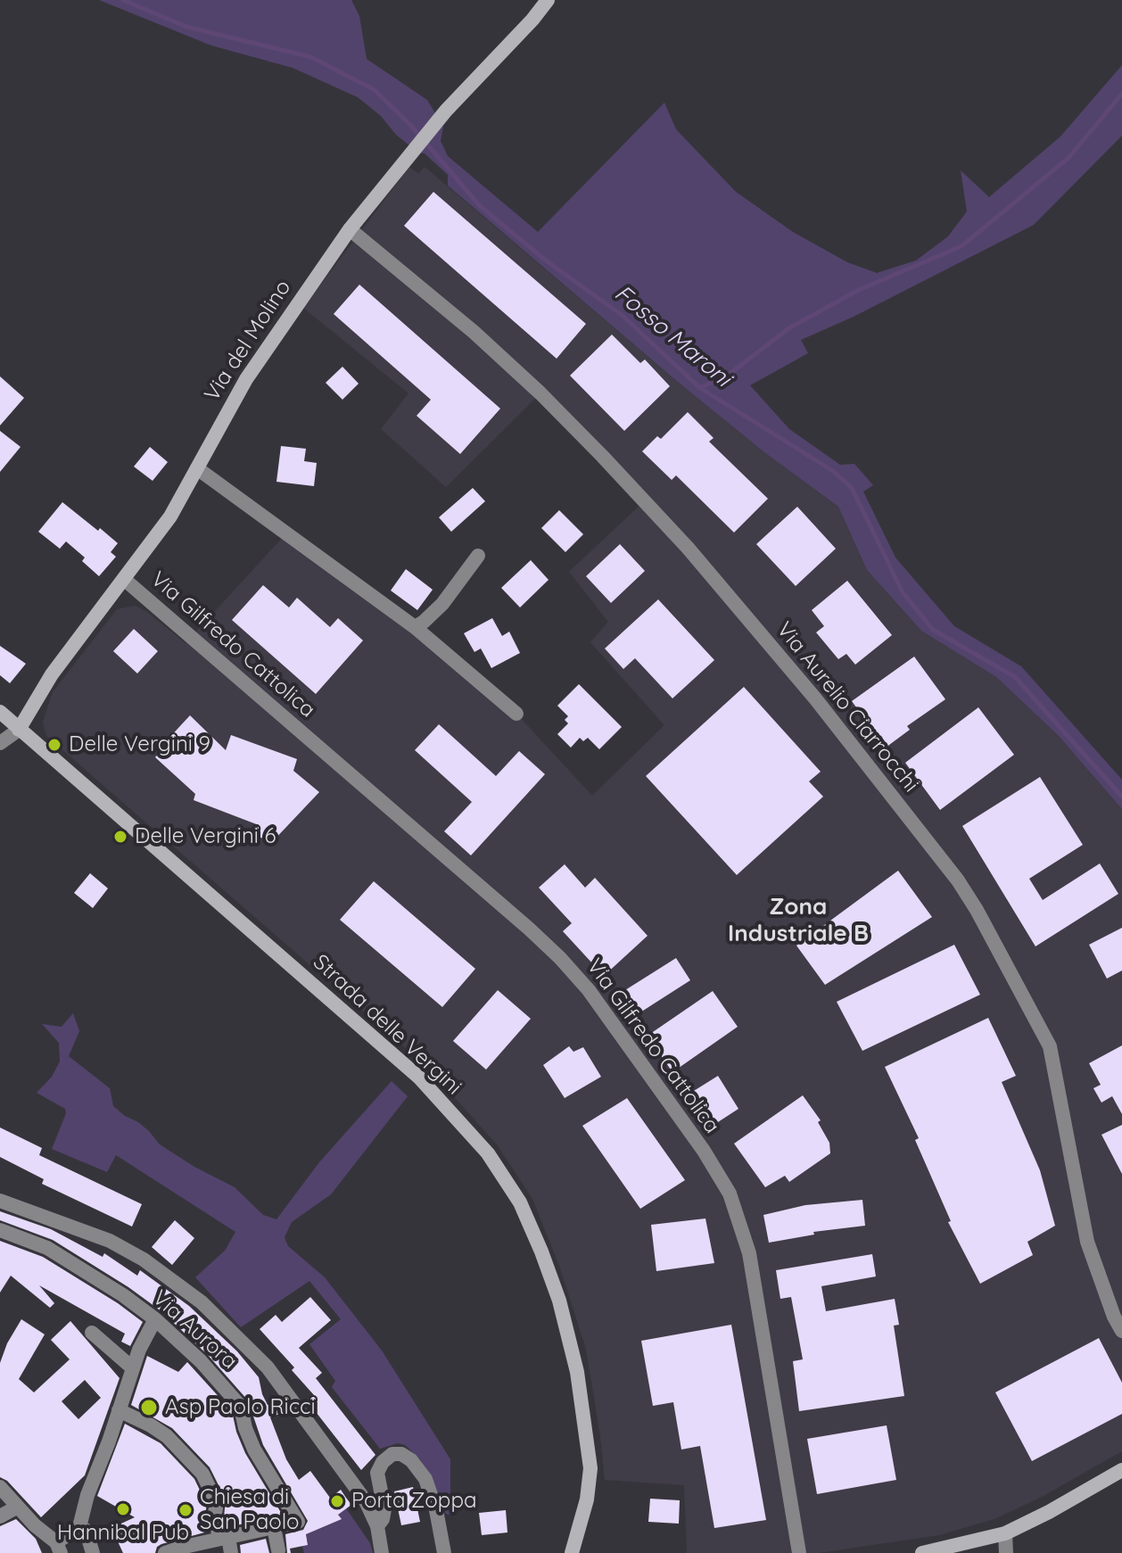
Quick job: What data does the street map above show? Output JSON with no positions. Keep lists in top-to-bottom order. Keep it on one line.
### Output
{"streets":{"street":["Via del Molino","Via Gilfredo Cattolica","Via Aurelio Ciarrocchi","Strada delle Vergini","Via Aurora"]},"crossings":[["Via del Molino","Via Gilfredo Cattolica"],["Via del Molino","Via Aurelio Ciarrocchi"],["Via del Molino","Strada delle Vergini"]],"districts":["Zona Industriale B"],"water":["Fosso Maroni"],"places":["Delle Vergini 9","Delle Vergini 6","Asp Paolo Ricci","Porta Zoppa","Hannibal Pub","Chiesa di San Paolo"]}
